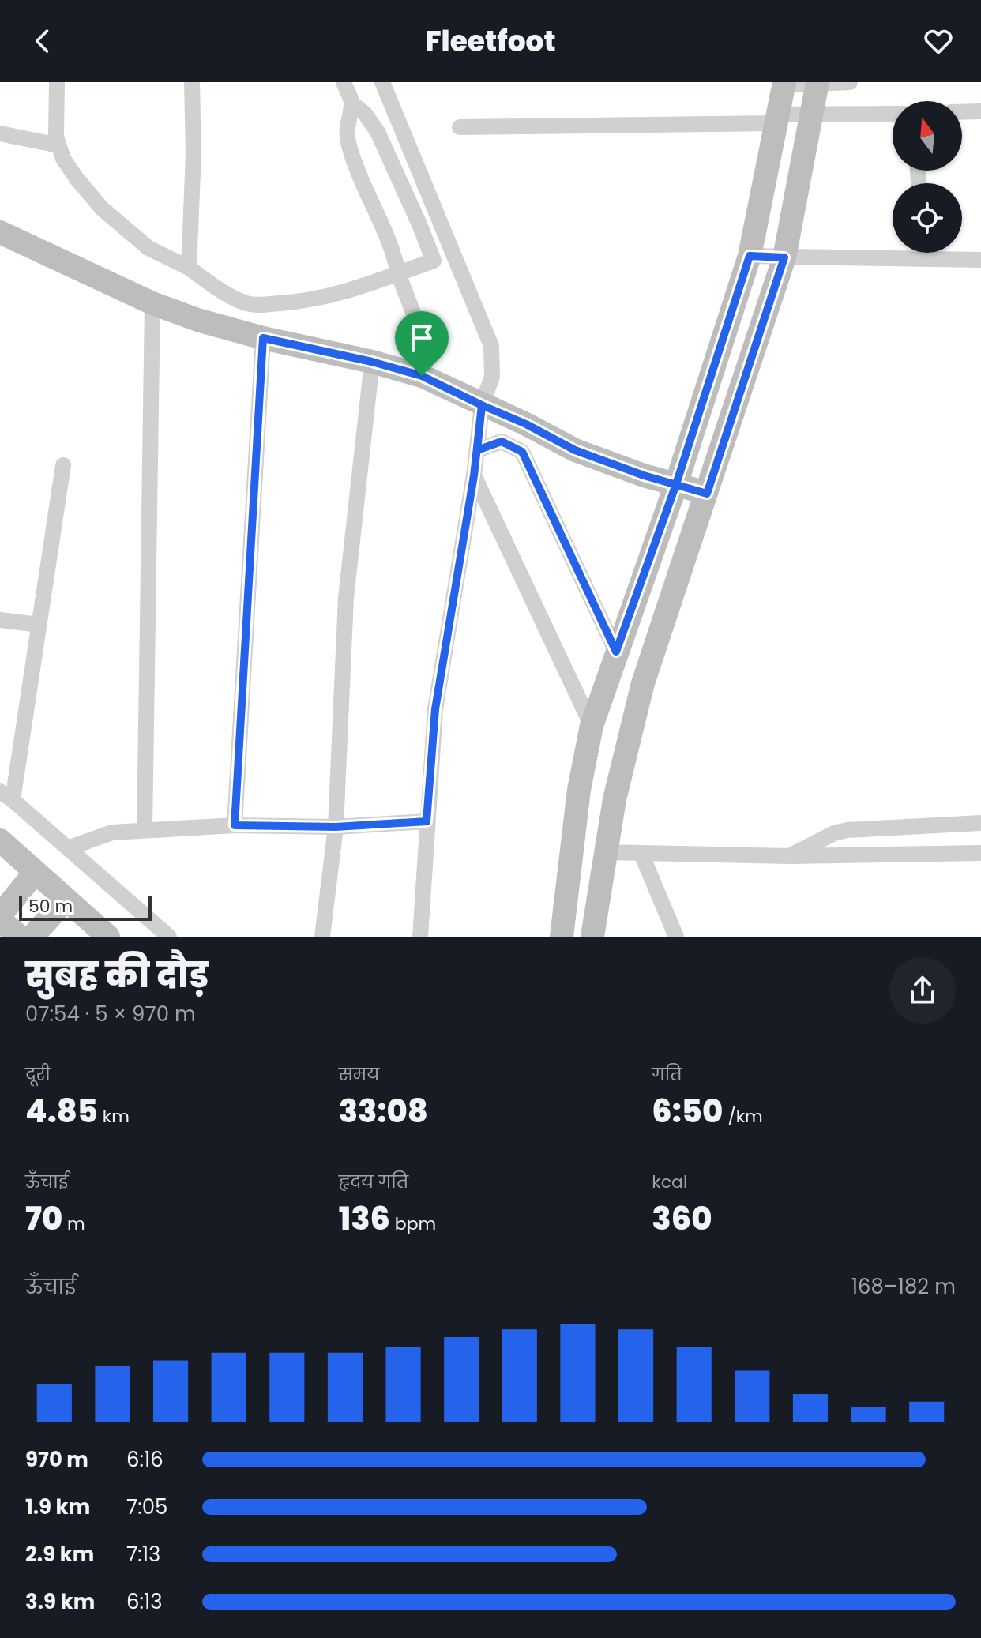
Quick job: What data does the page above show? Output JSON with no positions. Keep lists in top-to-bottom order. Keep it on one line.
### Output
{"scale_bar":"50 m","north":"top","page":{"header":"Fleetfoot","scale":"50 m","heading":["सुबह की दौड़","07:54 · 5 × 970 m"],"stats":[["दूरी","4.85 km"],["समय","33:08"],["गति","6:50 /km"],["ऊँचाई","70 m"],["हृदय गति","136 bpm"],["kcal","360"]],"chart":["ऊँचाई","168–182 m"],"list":[{"name":"970 m","note":"6:16"},{"name":"1.9 km","note":"7:05"},{"name":"2.9 km","note":"7:13"},{"name":"3.9 km","note":"6:13"}]}}
